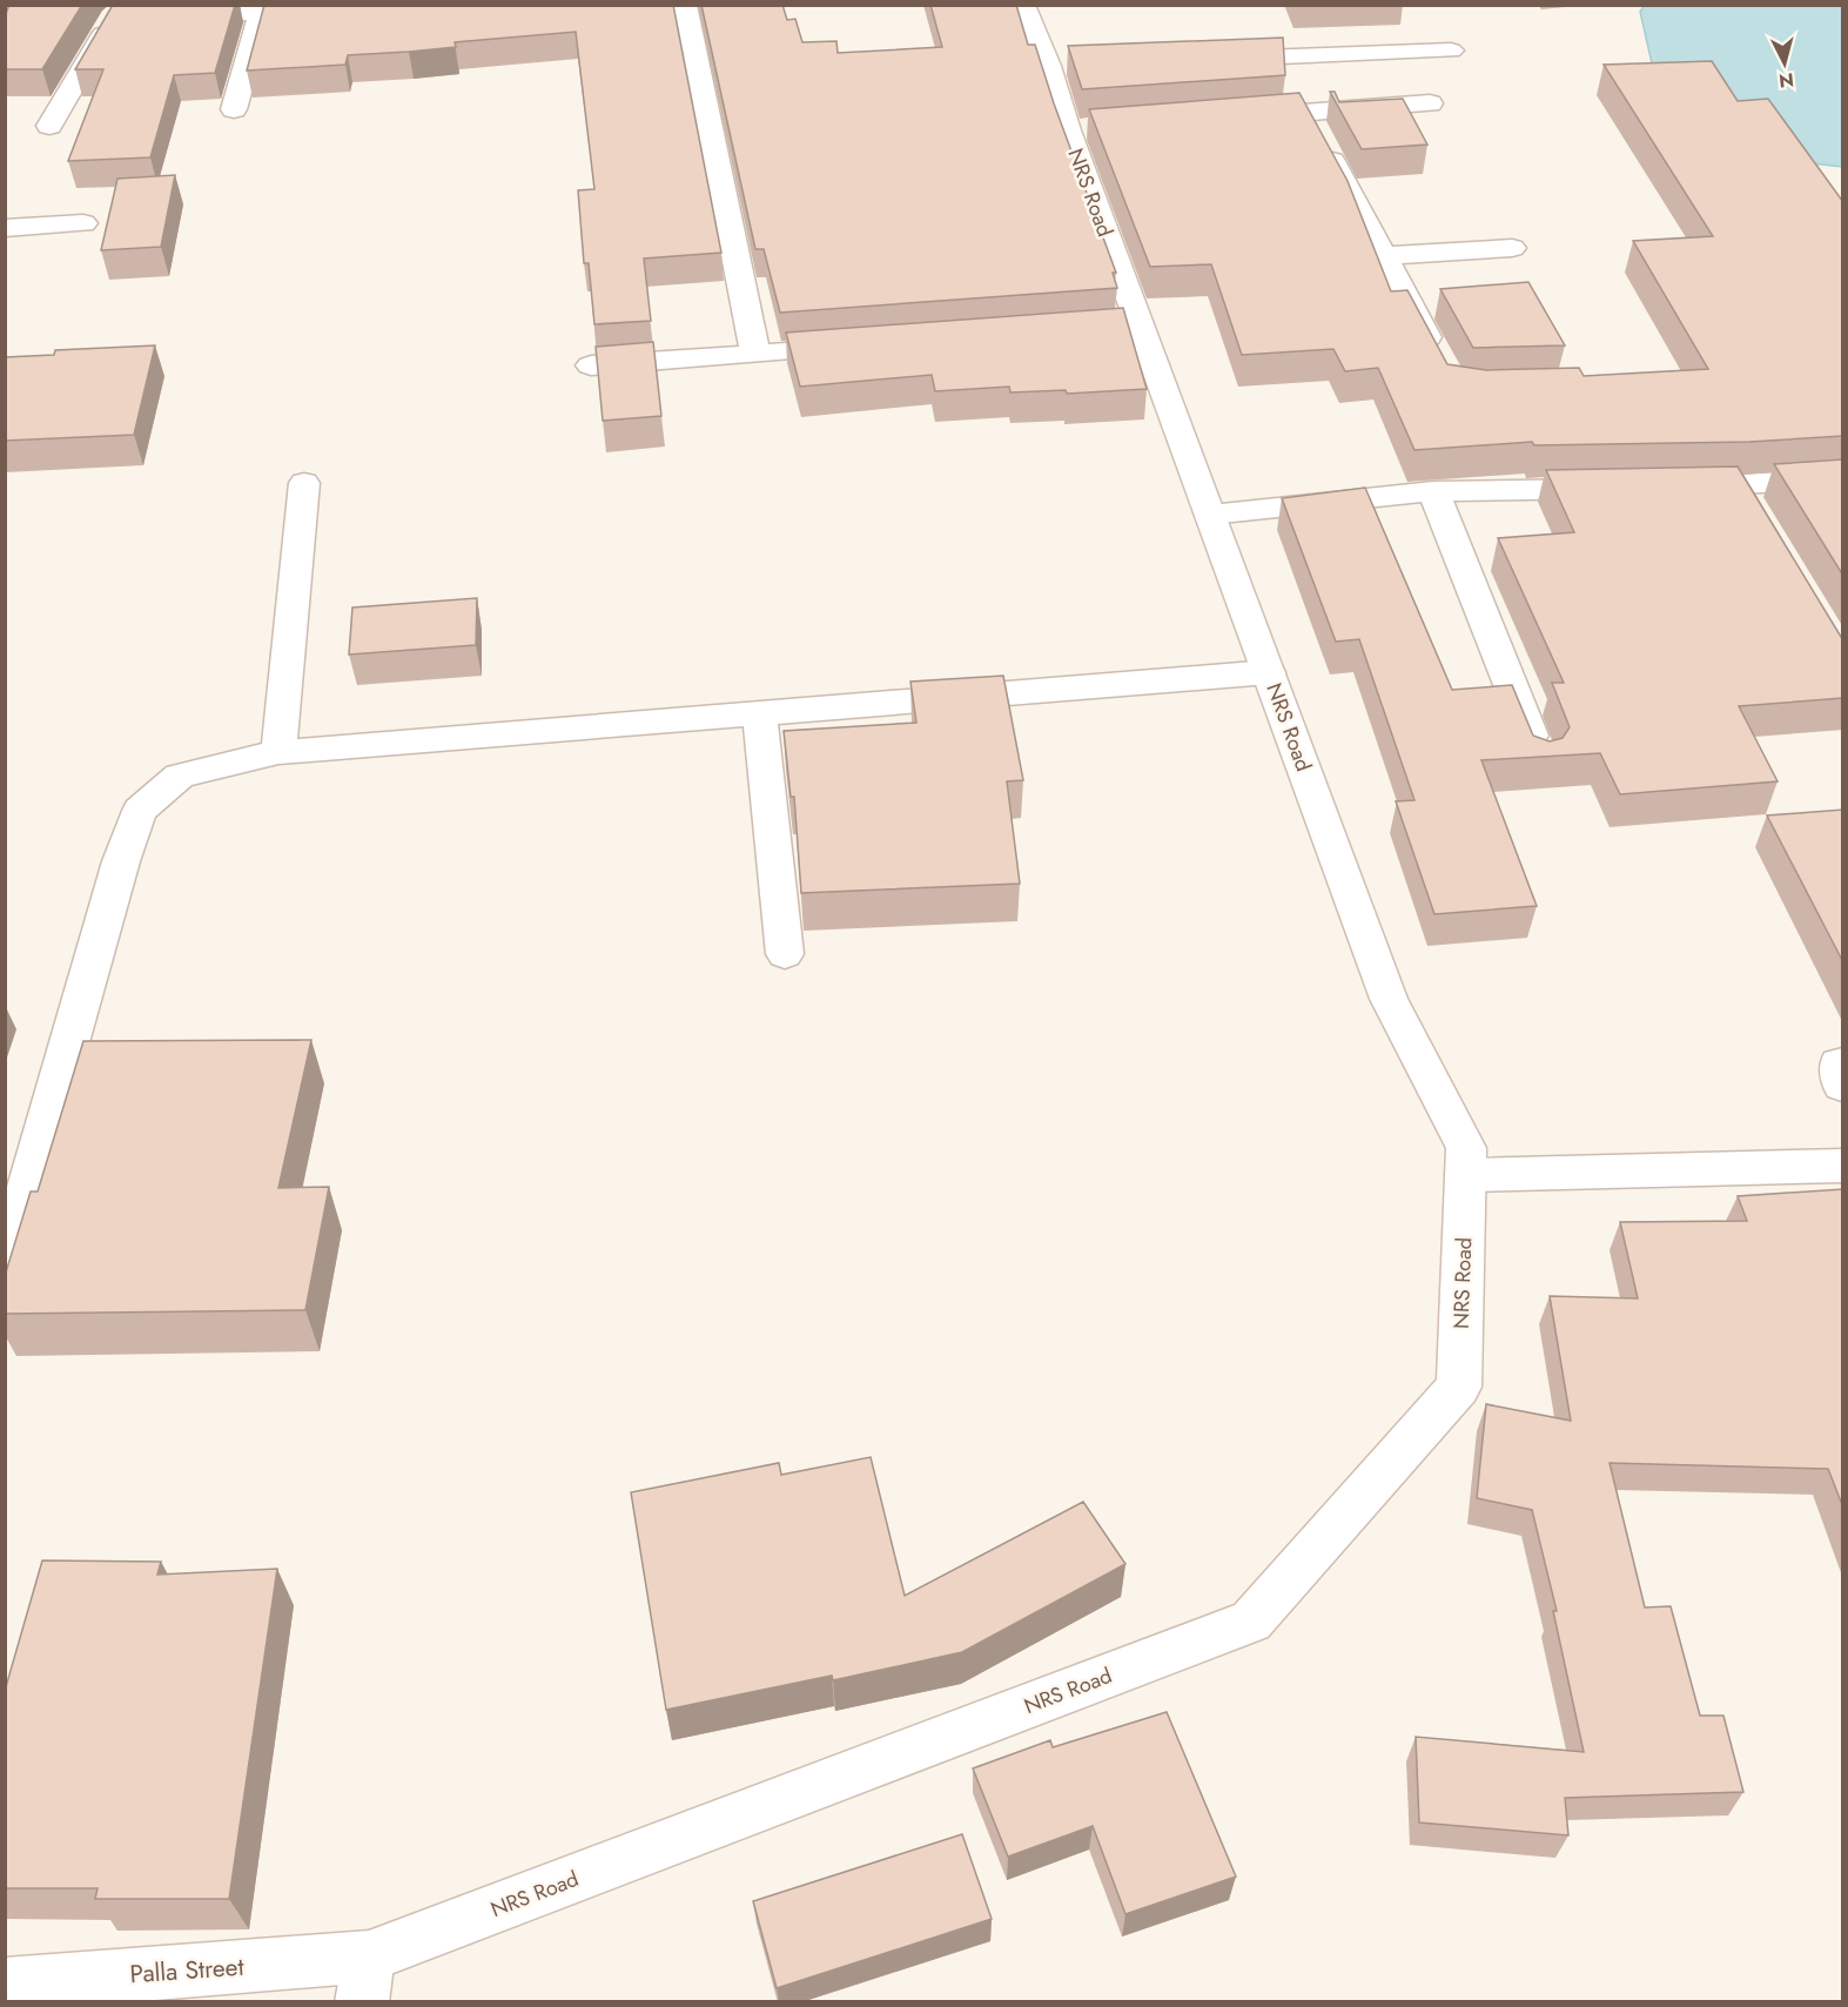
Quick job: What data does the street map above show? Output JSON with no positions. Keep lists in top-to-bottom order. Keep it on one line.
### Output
{"streets":{"street":["NRS Road","Palla Street"]},"crossings":[["NRS Road","Palla Street"]],"north":"bottom"}
